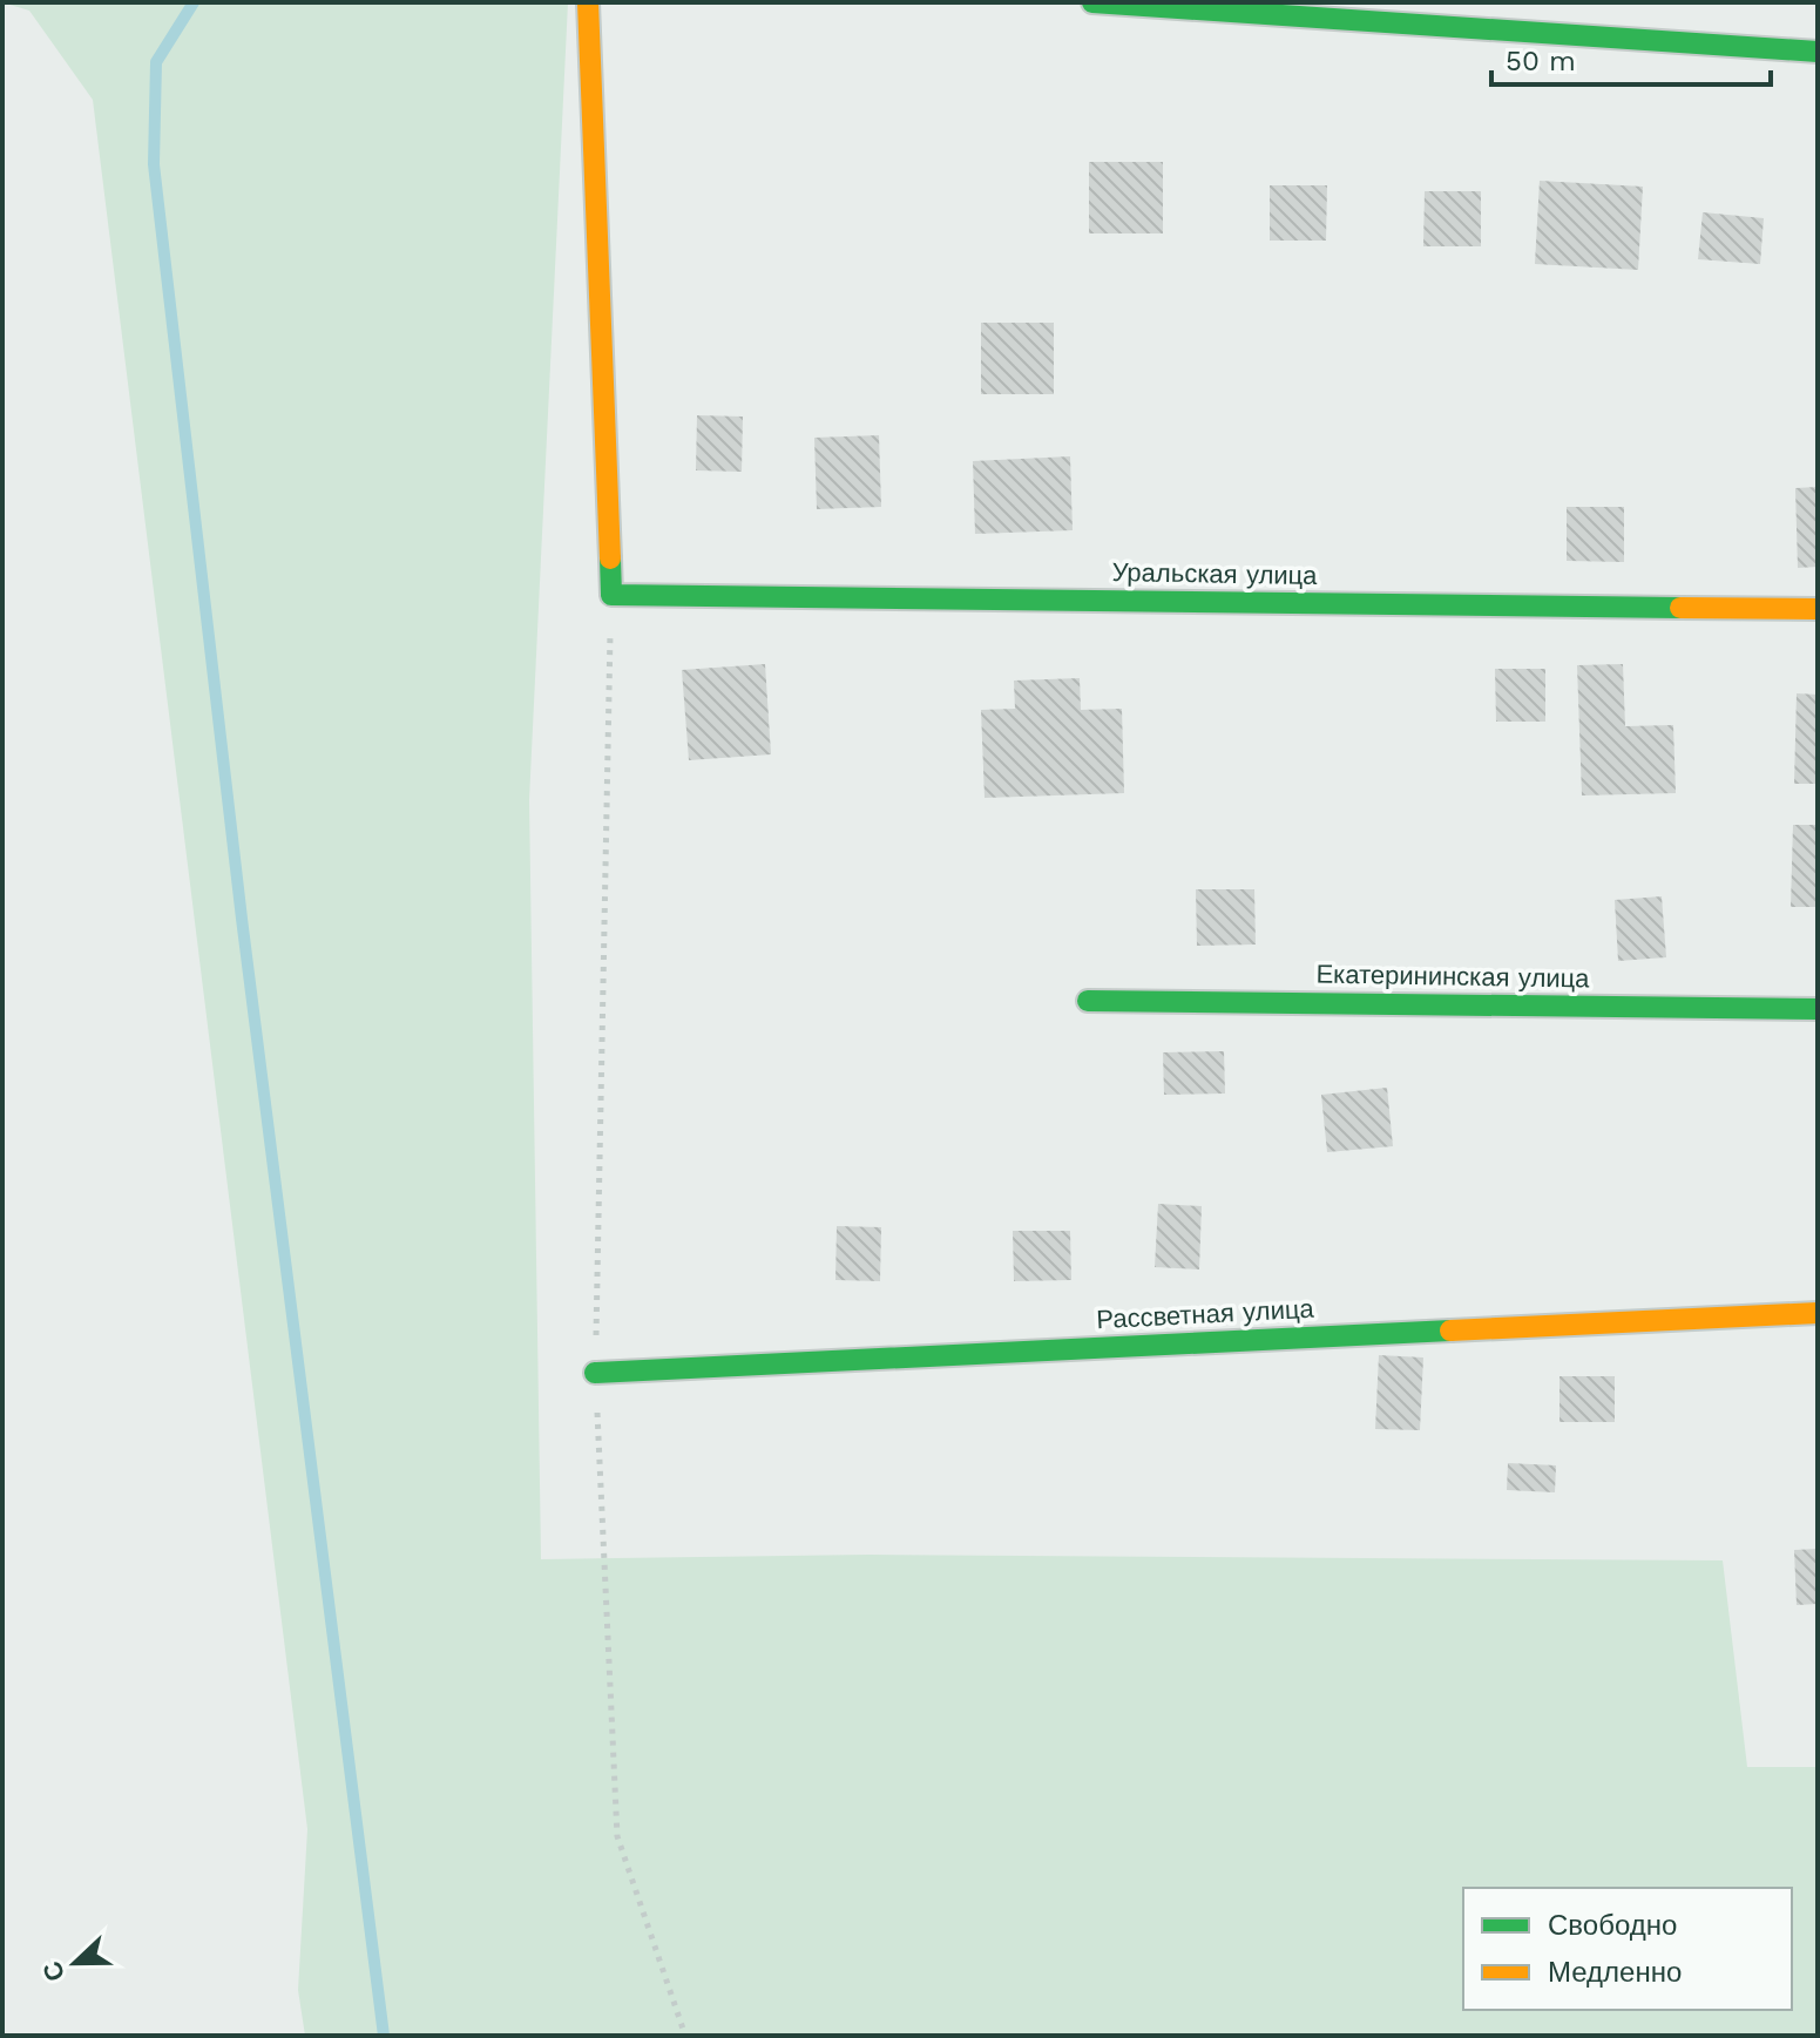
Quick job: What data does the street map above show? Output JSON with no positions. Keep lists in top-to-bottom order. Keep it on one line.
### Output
{"streets":{"street":["Уральская улица","Екатерининская улица","Рассветная улица"]},"legend":["Свободно","Медленно"],"scale_bar":"50 m","north":"left"}
